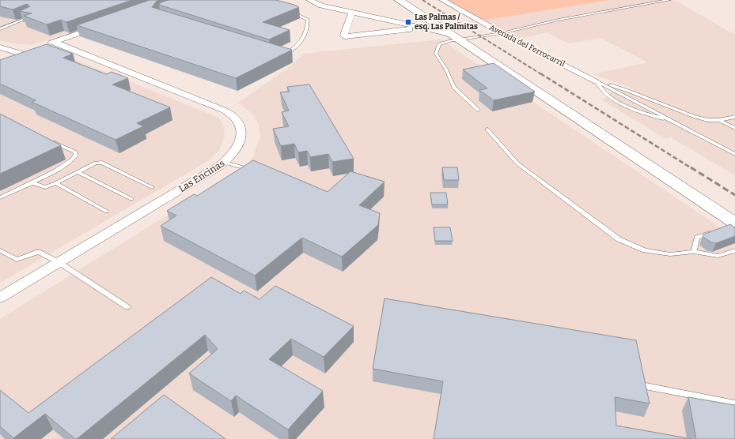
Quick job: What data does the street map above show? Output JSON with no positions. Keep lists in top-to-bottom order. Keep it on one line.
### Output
{"streets":{"street":["Avenida del Ferrocarril","Las Encinas"]},"places":{"transit":["Las Palmas / esq. Las Palmitas"]}}
